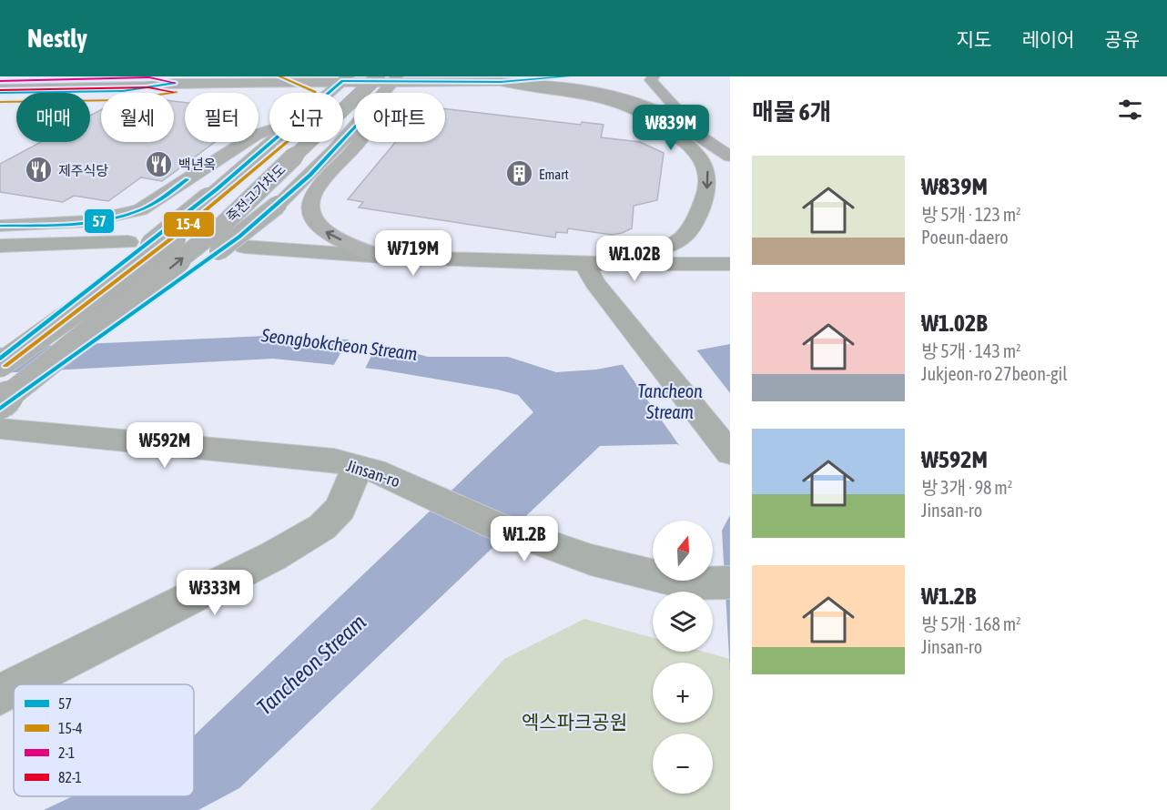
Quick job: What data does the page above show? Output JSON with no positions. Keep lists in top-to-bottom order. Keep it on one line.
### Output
{"streets":{"main road":["죽전고가차도"],"street":["Jinsan-ro"]},"water":["Seongbokcheon Stream","Tancheon Stream"],"parks":["엑스파크공원"],"places":{"restaurant":["백년옥","제주식당"],"building":["Emart"]},"lines":["transit line 57","transit line 15-4","transit line 2-1","transit line 82-1"],"legend":["57","15-4","2-1","82-1"],"north":"top","page":{"header":"Nestly","nav":["지도","레이어","공유"],"heading":"매물 6개","chip":["매매","월세","필터","신규","아파트"],"price":["₩839M","₩719M","₩1.02B","₩592M","₩1.2B","₩333M"],"list":[{"name":"₩839M","note":"방 5개 · 123 m² · Poeun-daero"},{"name":"₩1.02B","note":"방 5개 · 143 m² · Jukjeon-ro 27beon-gil"},{"name":"₩592M","note":"방 3개 · 98 m² · Jinsan-ro"},{"name":"₩1.2B","note":"방 5개 · 168 m² · Jinsan-ro"}],"map_buttons":["+","−"]}}
